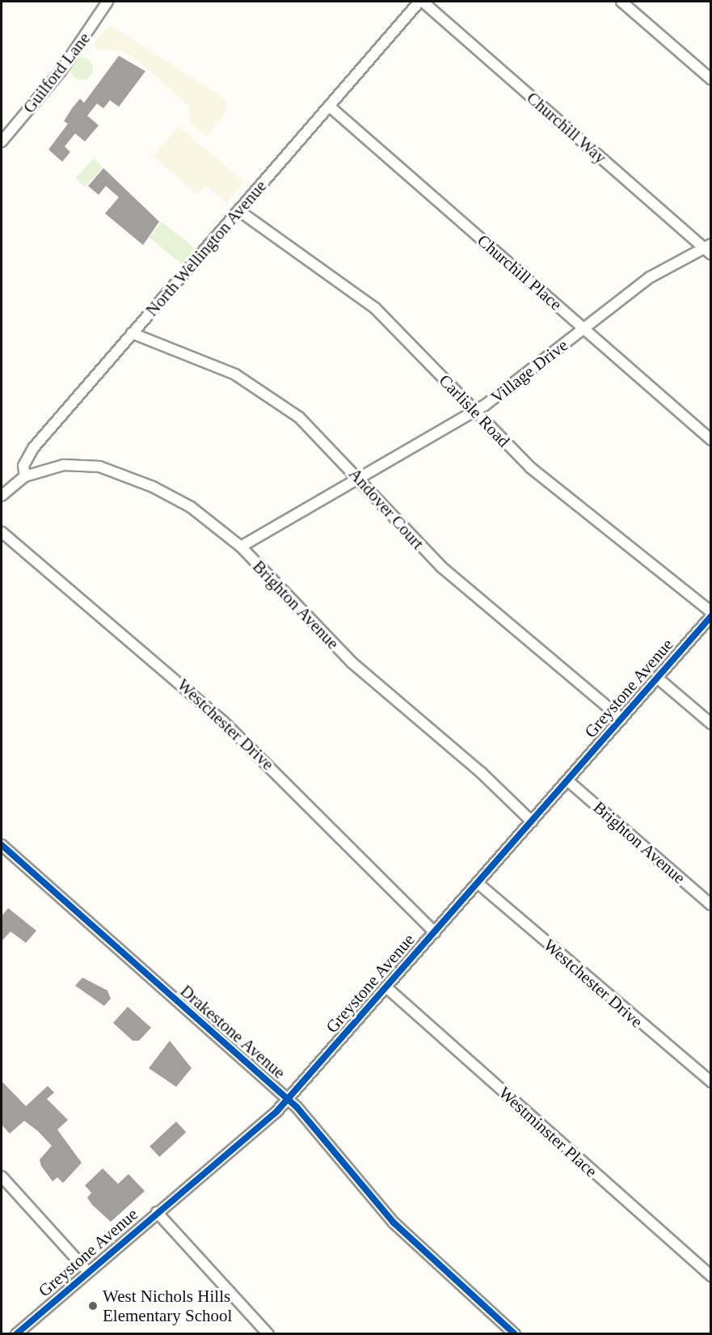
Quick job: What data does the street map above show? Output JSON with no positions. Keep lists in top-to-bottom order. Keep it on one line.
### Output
{"streets":{"street":["Guilford Lane","Churchill Way","North Wellington Avenue","Churchill Place","Village Drive","Carlisle Road","Andover Court","Brighton Avenue","Greystone Avenue","Westchester Drive","Drakestone Avenue","Westminster Place"]},"crossings":[["Churchill Way","North Wellington Avenue"],["Churchill Way","Village Drive"],["North Wellington Avenue","Churchill Place"],["North Wellington Avenue","Carlisle Road"],["North Wellington Avenue","Andover Court"],["North Wellington Avenue","Brighton Avenue"],["Churchill Place","Village Drive"],["Village Drive","Carlisle Road"],["Village Drive","Andover Court"],["Village Drive","Brighton Avenue"],["Andover Court","Greystone Avenue"],["Brighton Avenue","Greystone Avenue"],["Greystone Avenue","Westchester Drive"],["Greystone Avenue","Drakestone Avenue"],["Greystone Avenue","Westminster Place"]],"places":["West Nichols Hills Elementary School"]}
